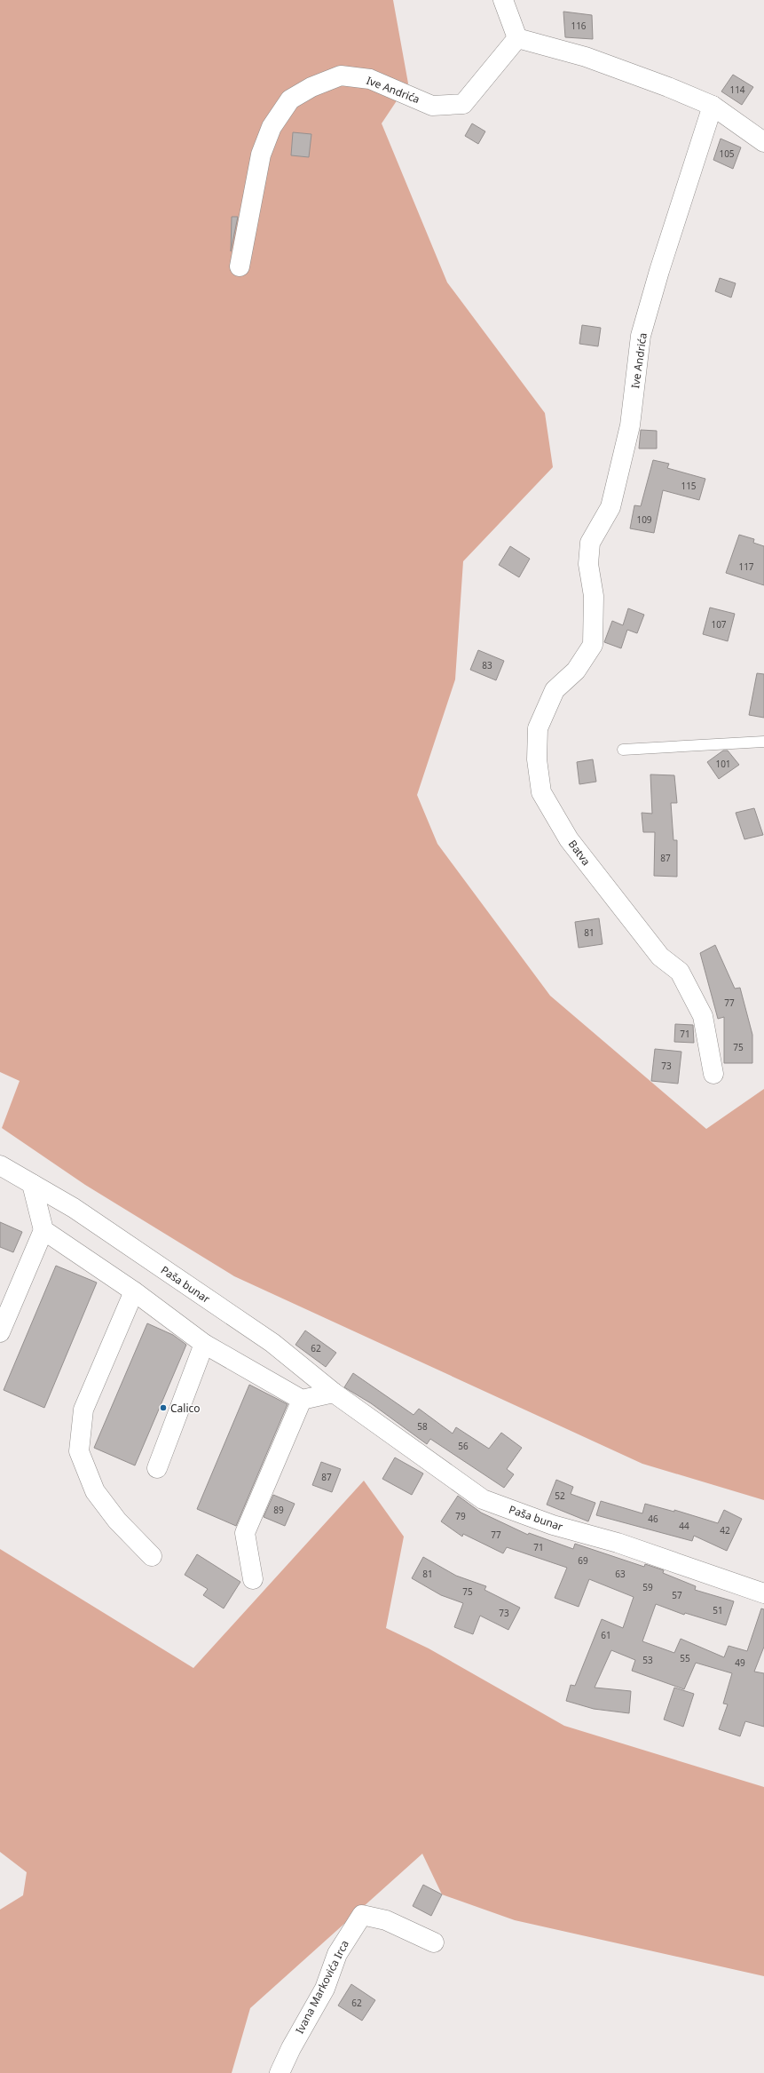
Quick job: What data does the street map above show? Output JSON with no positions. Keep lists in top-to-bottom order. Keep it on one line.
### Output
{"streets":{"street":["Ive Andrića","Batva","Paša bunar","Ivana Markovića Irca"]},"crossings":[["Ive Andrića","Batva"]],"places":["Calico"],"house_numbers":["116","114","105","115","109","117","107","83","101","87","81","77","71","75","73","62","58","56","87","52","89","79","46","44","42","77","71","69","81","63","59","75","57","51","73","61","55","53","49","62"]}
